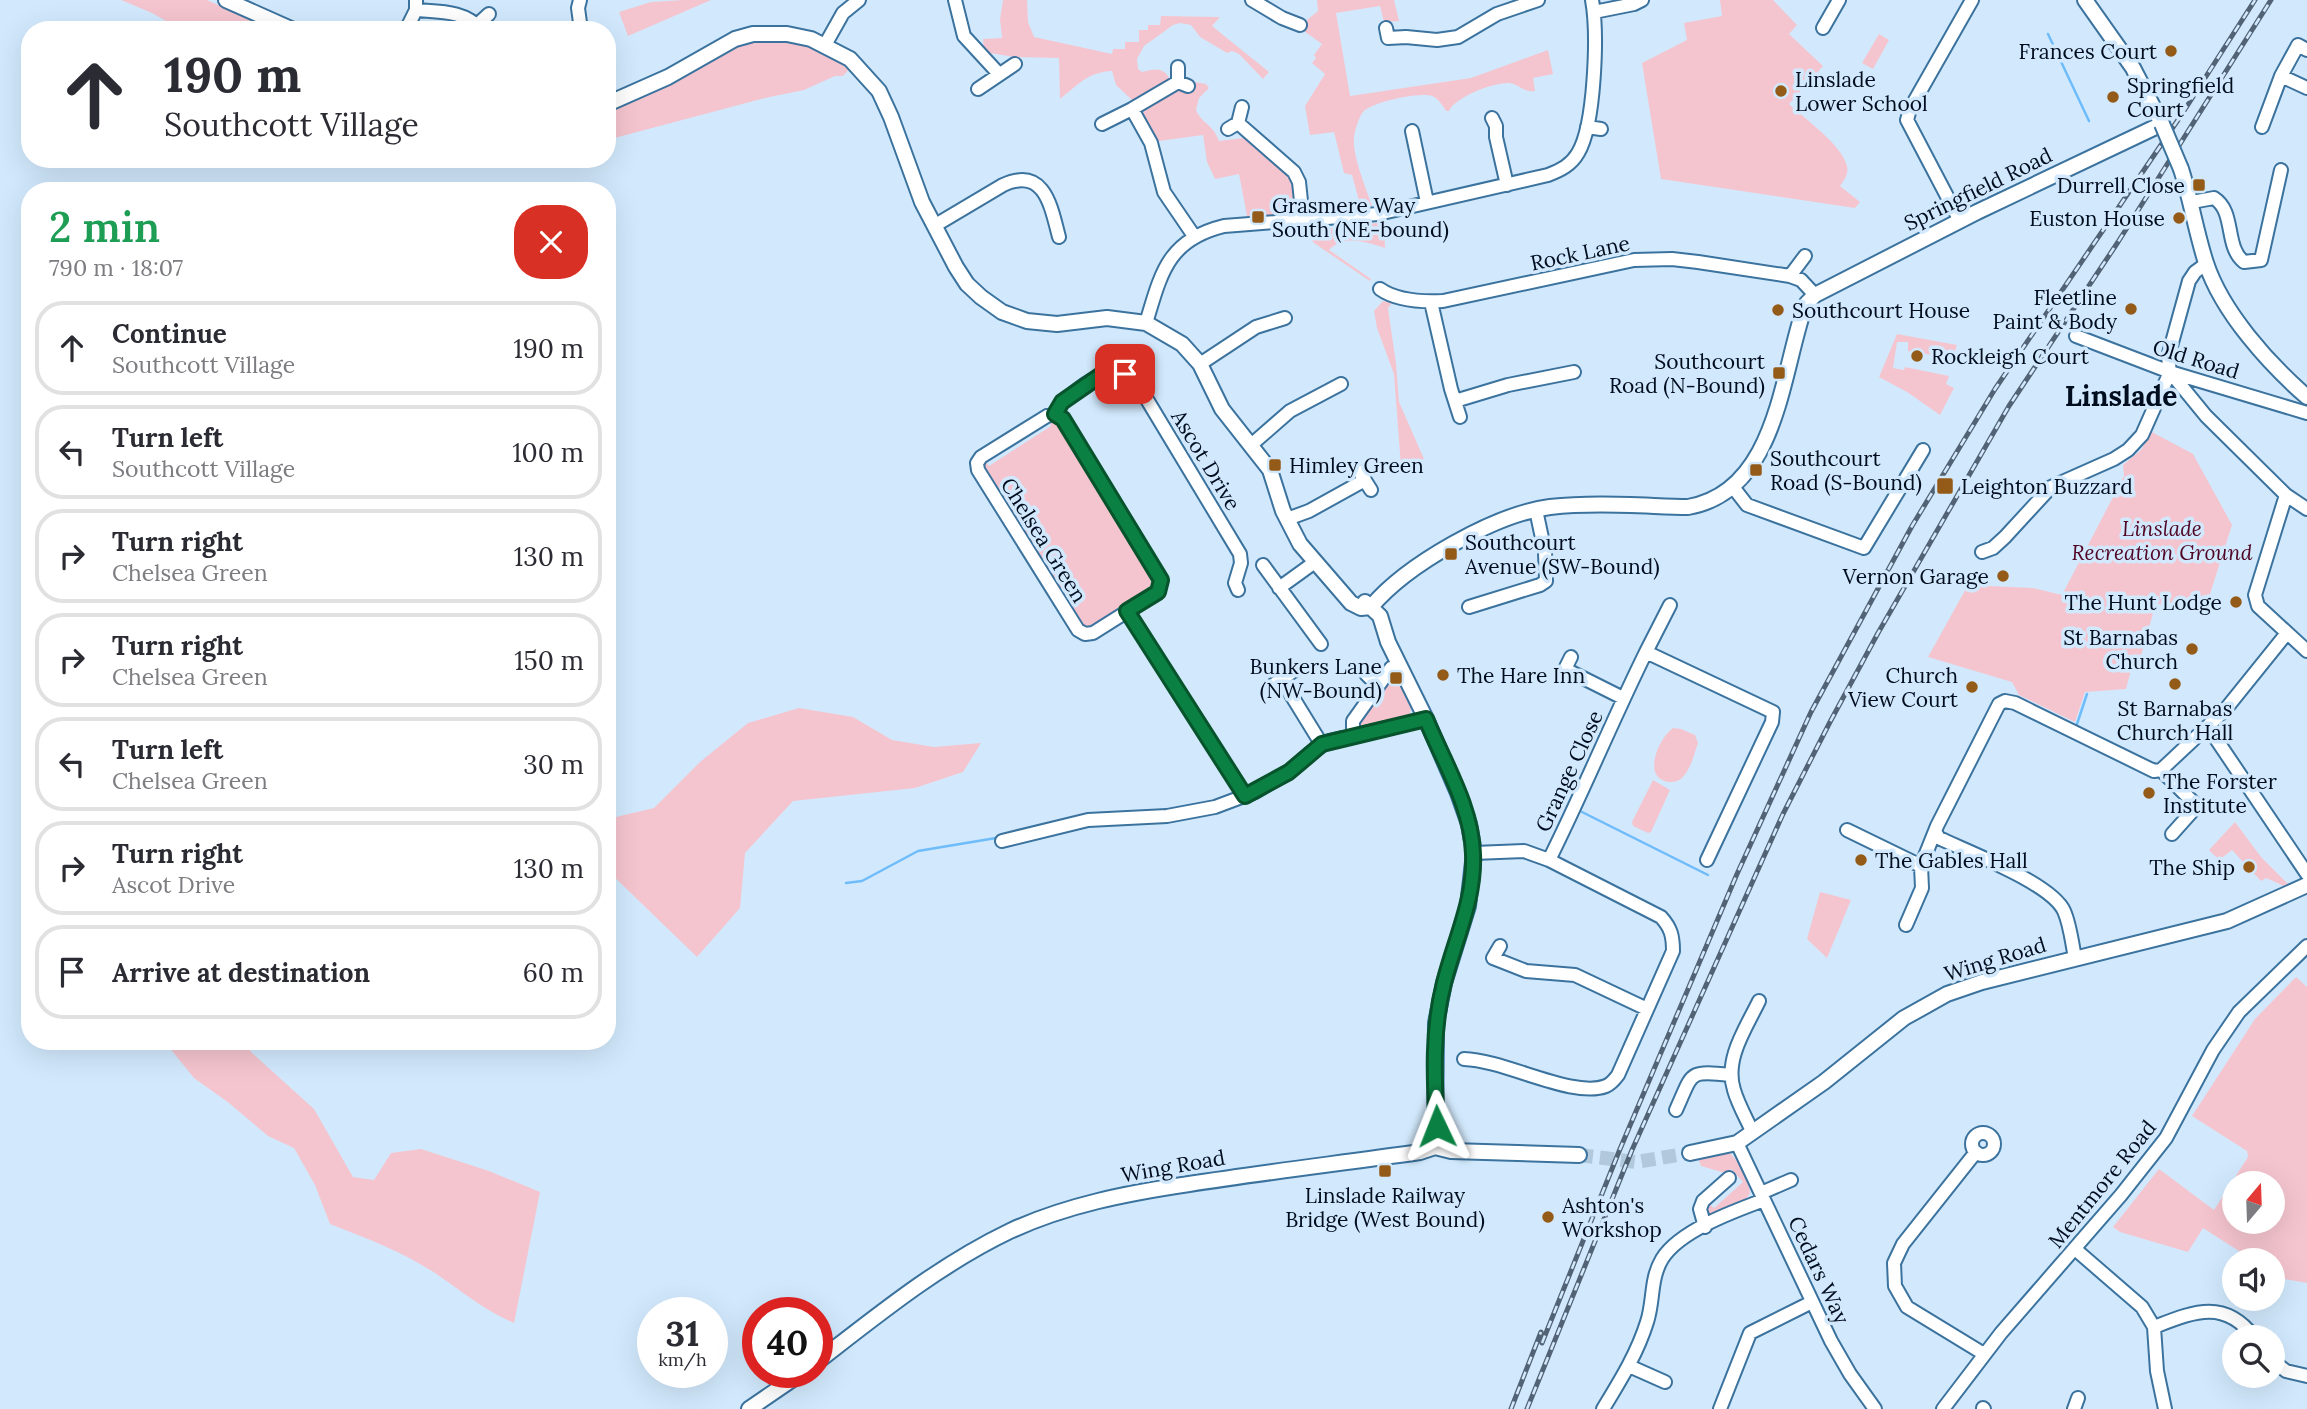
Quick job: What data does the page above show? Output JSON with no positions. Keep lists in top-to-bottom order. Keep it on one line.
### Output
{"streets":{"street":["Springfield Road","Rock Lane","Old Road","Ascot Drive","Chelsea Green","Grange Close","Wing Road","Mentmore Road","Cedars Way"]},"crossings":[["Springfield Road","Rock Lane"],["Ascot Drive","Chelsea Green"],["Wing Road","Cedars Way"]],"districts":["Linslade"],"parks":["Linslade Recreation Ground"],"places":{"other":["Frances Court","Linslade Lower School","Springfield Court","Euston House","Fleetline Paint & Body","Southcourt House","Rockleigh Court","Vernon Garage","The Hunt Lodge","St Barnabas Church","The Hare Inn","St Barnabas Church Hall","Church View Court","The Forster Institute","The Gables Hall","The Ship","Ashton's Workshop"],"transit":["Durrell Close","Grasmere Way South (NE-bound)","Southcourt Road (N-Bound)","Himley Green","Southcourt Road (S-Bound)","Leighton Buzzard","Southcourt Avenue (SW-Bound)","Bunkers Lane (NW-Bound)","Linslade Railway Bridge (West Bound)"]},"north":"top","page":{"turn":["190 m","Southcott Village"],"heading":["2 min","790 m · 18:07"],"list":[{"name":"Continue","note":"Southcott Village","value":"190 m"},{"name":"Turn left","note":"Southcott Village","value":"100 m"},{"name":"Turn right","note":"Chelsea Green","value":"130 m"},{"name":"Turn right","note":"Chelsea Green","value":"150 m"},{"name":"Turn left","note":"Chelsea Green","value":"30 m"},{"name":"Turn right","note":"Ascot Drive","value":"130 m"},{"name":"Arrive at destination","value":"60 m"}],"speed":"31 km/h","limit":"40"}}
